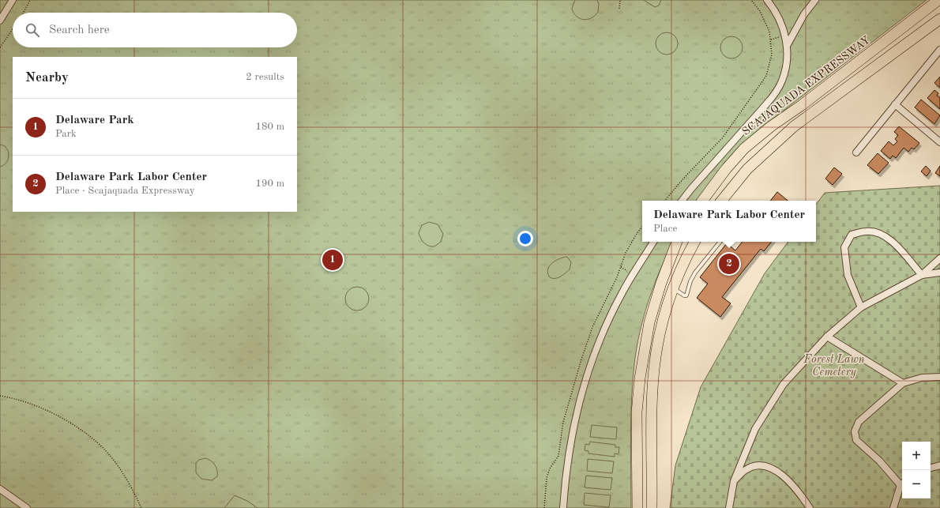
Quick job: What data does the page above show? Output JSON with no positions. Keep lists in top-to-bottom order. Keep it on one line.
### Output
{"streets":{"highway":["SCAJAQUADA EXPRESSWAY"]},"parks":["Forest Lawn Cemetery"],"page":{"search":"Search here","heading":["Nearby","2 results"],"list":[{"mark":"1","name":"Delaware Park","note":"Park","value":"180 m"},{"mark":"2","name":"Delaware Park Labor Center","note":"Place · Scajaquada Expressway","value":"190 m"}],"popup":["Delaware Park Labor Center","Place"],"pins":["1","2"],"map_buttons":["+","−"]}}
